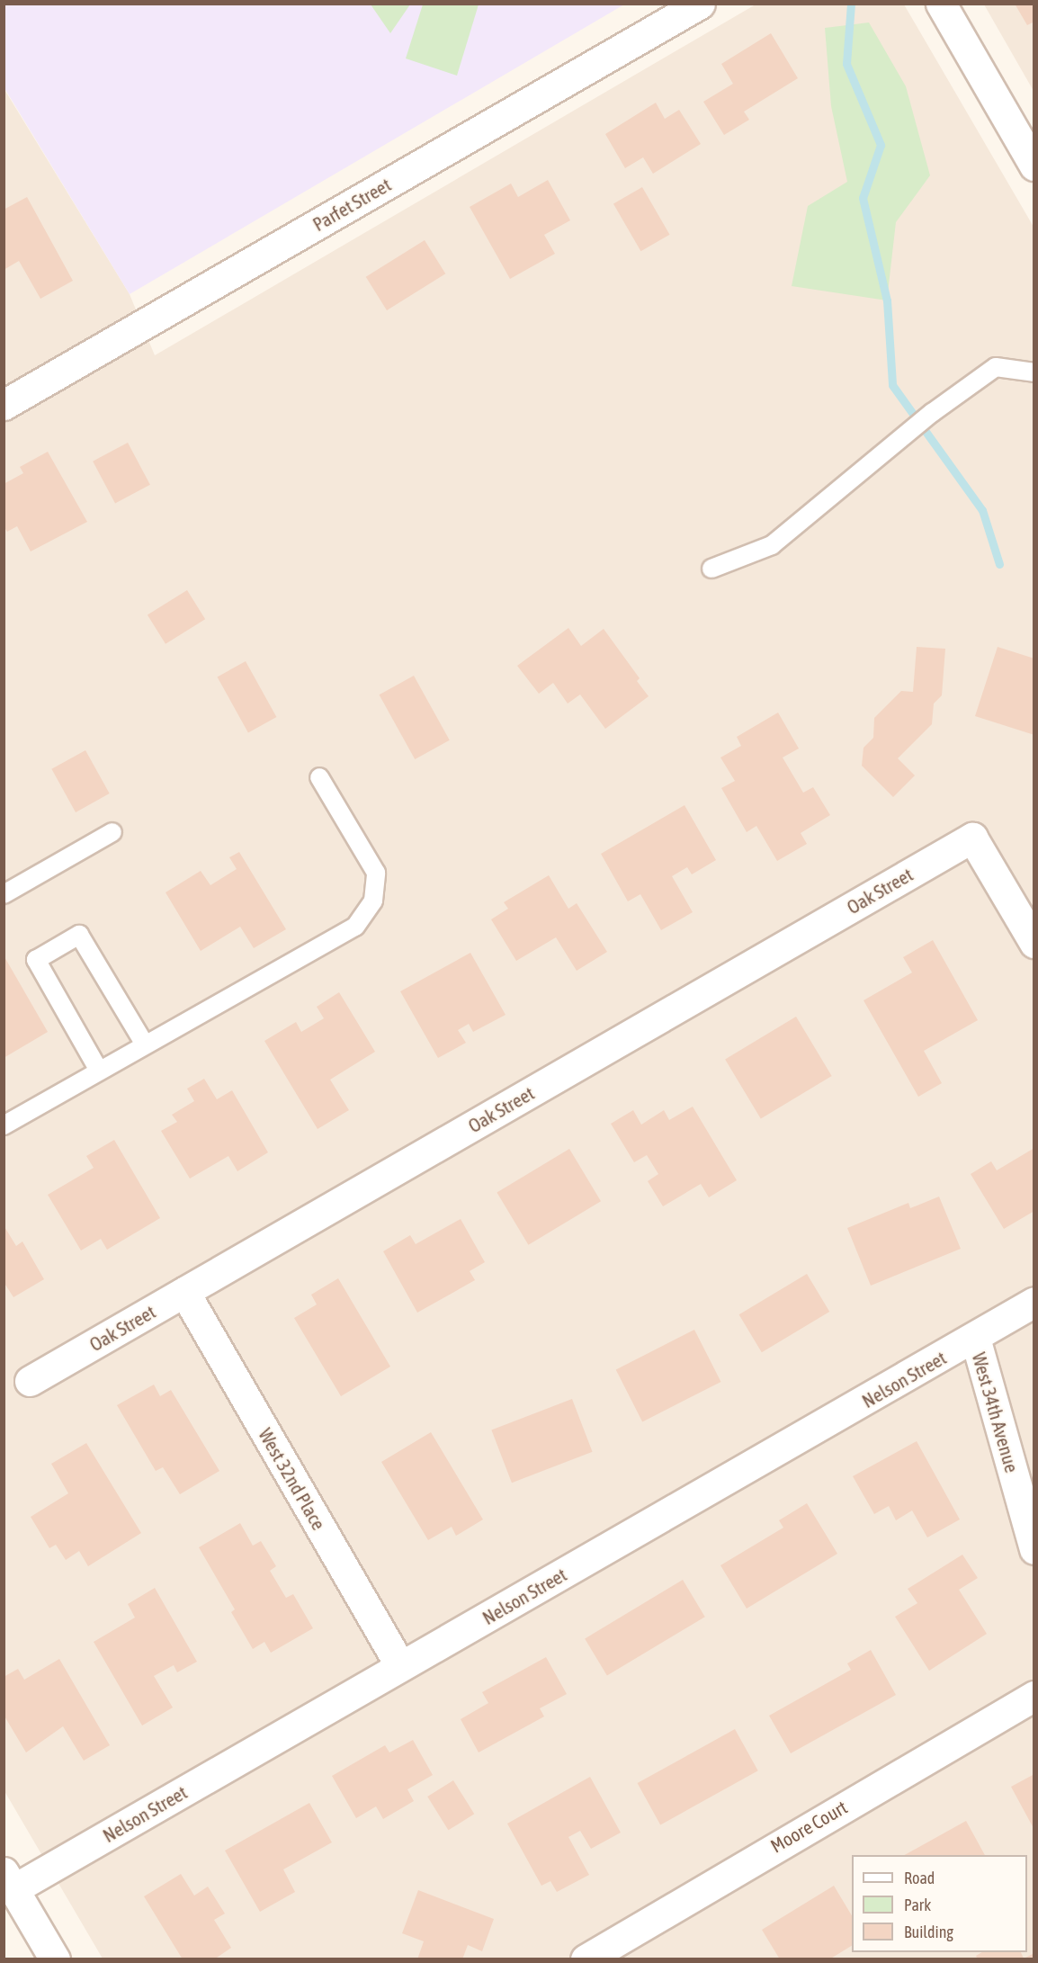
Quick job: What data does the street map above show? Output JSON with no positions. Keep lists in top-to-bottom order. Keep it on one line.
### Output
{"streets":{"street":["Parfet Street","Oak Street","Nelson Street","West 34th Avenue","West 32nd Place","Moore Court"]},"crossings":[["Oak Street","West 32nd Place"],["Nelson Street","West 34th Avenue"],["Nelson Street","West 32nd Place"]],"legend":["Road","Park","Building"]}
